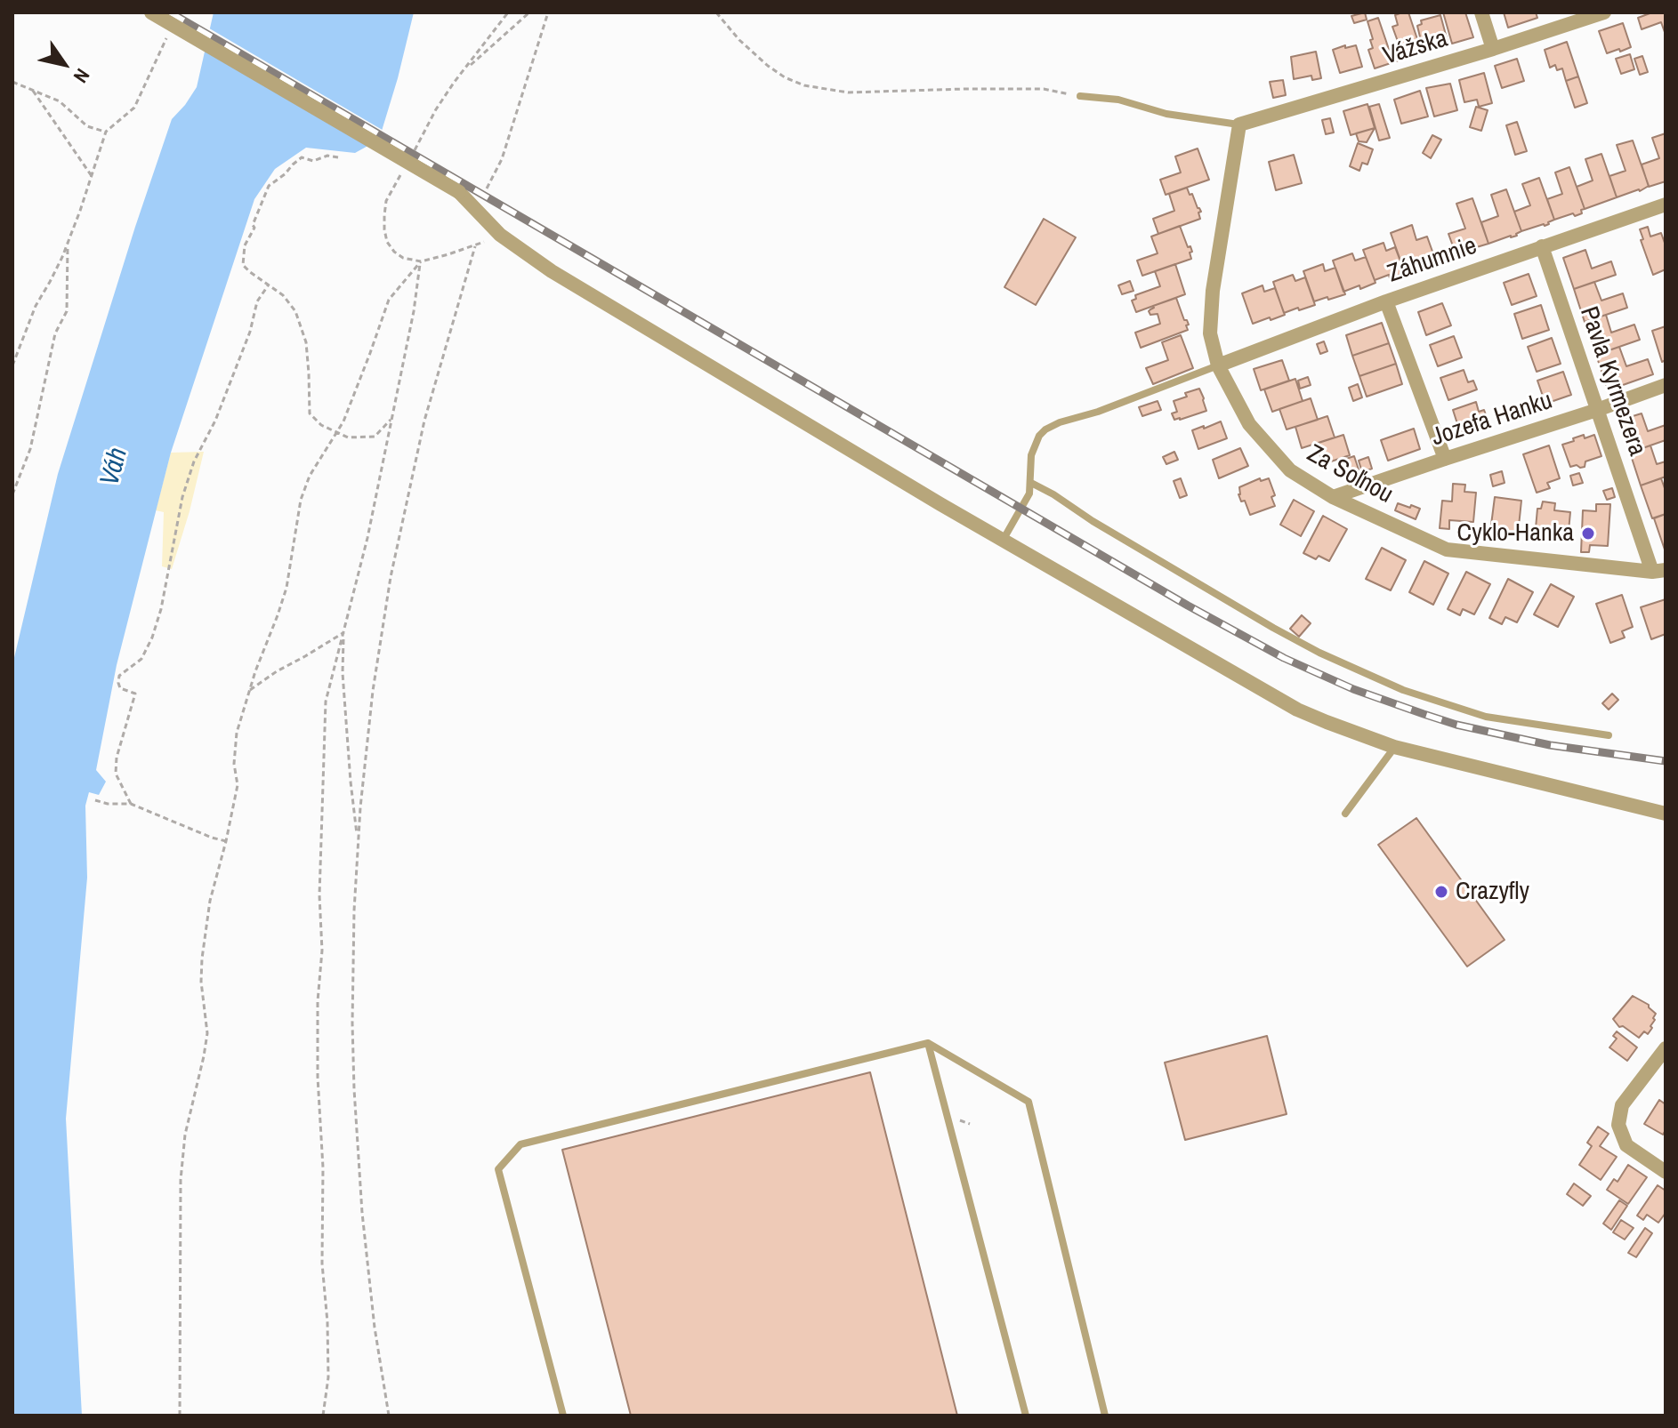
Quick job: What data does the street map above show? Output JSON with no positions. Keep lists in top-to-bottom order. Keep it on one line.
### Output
{"streets":{"street":["Vážska","Záhumnie","Pavla Kyrmezera","Jozefa Hanku","Za Soľnou"]},"crossings":[["Vážska","Za Soľnou"],["Záhumnie","Pavla Kyrmezera"],["Záhumnie","Za Soľnou"],["Pavla Kyrmezera","Jozefa Hanku"],["Pavla Kyrmezera","Za Soľnou"],["Jozefa Hanku","Za Soľnou"]],"water":["Váh"],"places":["Cyklo-Hanka","Crazyfly"],"north":"bottom right"}
